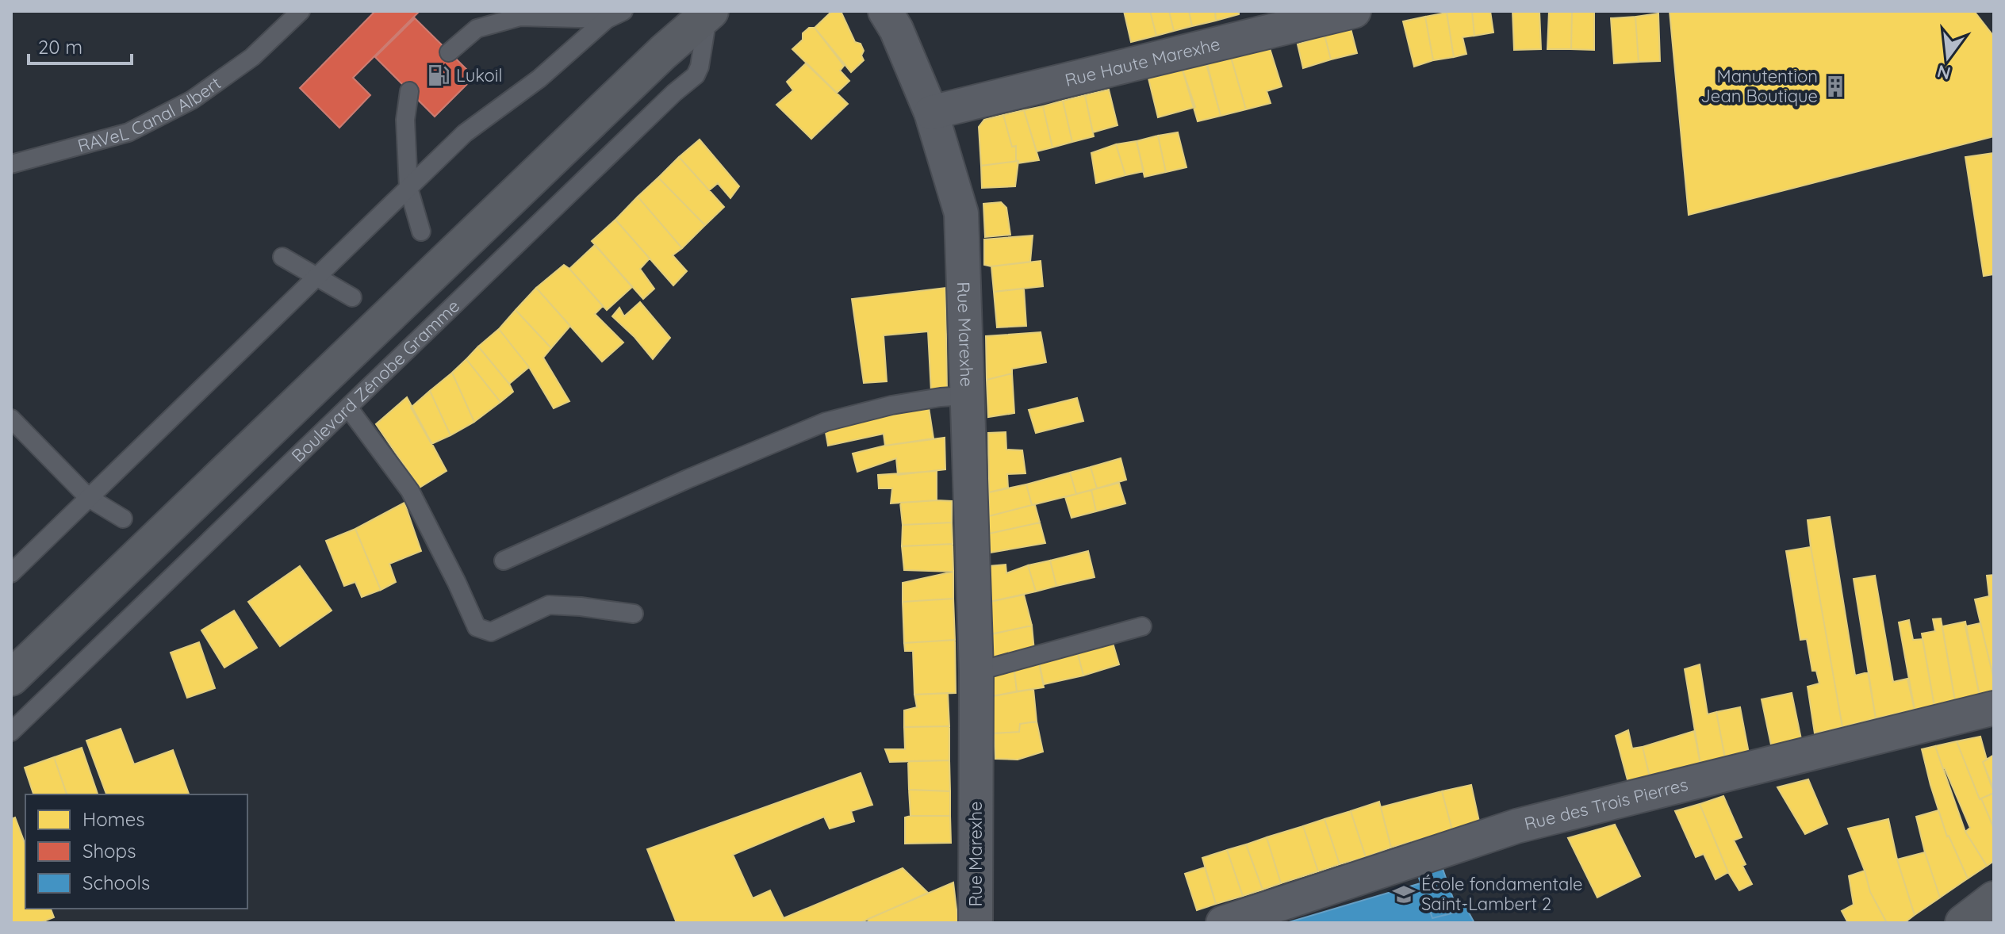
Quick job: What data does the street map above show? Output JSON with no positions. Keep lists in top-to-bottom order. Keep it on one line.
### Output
{"streets":{"main road":["Boulevard Zénobe Gramme"],"street":["Rue Haute Marexhe","Rue Marexhe","Rue des Trois Pierres"],"lane":["RAVeL Canal Albert"]},"crossings":[["Rue Haute Marexhe","Rue Marexhe"]],"places":{"fuel station":["Lukoil"],"building":["Manutention Jean Boutique"],"school or university":["École fondamentale Saint-Lambert 2"]},"legend":["Homes","Shops","Schools"],"scale_bar":"20 m","north":"bottom"}
